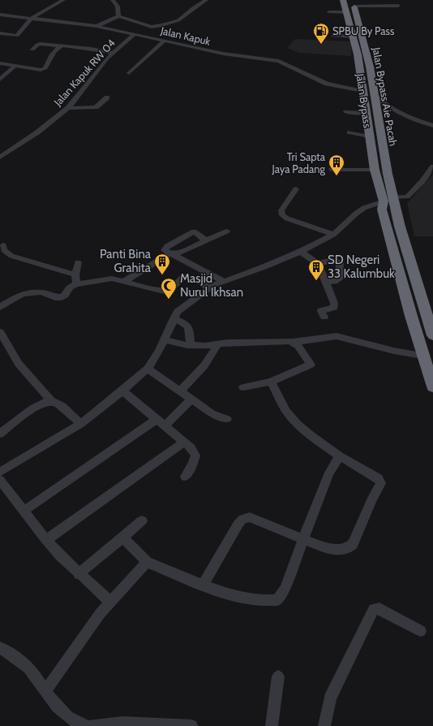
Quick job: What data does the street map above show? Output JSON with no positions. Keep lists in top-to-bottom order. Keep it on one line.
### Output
{"streets":{"highway":["Jalan Bypass Aie Pacah","Jalan Bypass"],"street":["Jalan Kapuk","Jalan Kapuk RW 04"]},"crossings":[["Jalan Kapuk","Jalan Kapuk RW 04"],["Jalan Kapuk","Jalan Bypass"],["Jalan Bypass Aie Pacah","Jalan Bypass"]],"places":{"fuel station":["SPBU By Pass"],"building":["Tri Sapta Jaya Padang","Panti Bina Grahita","SD Negeri 33 Kalumbuk"],"mosque":["Masjid Nurul Ikhsan"]}}
